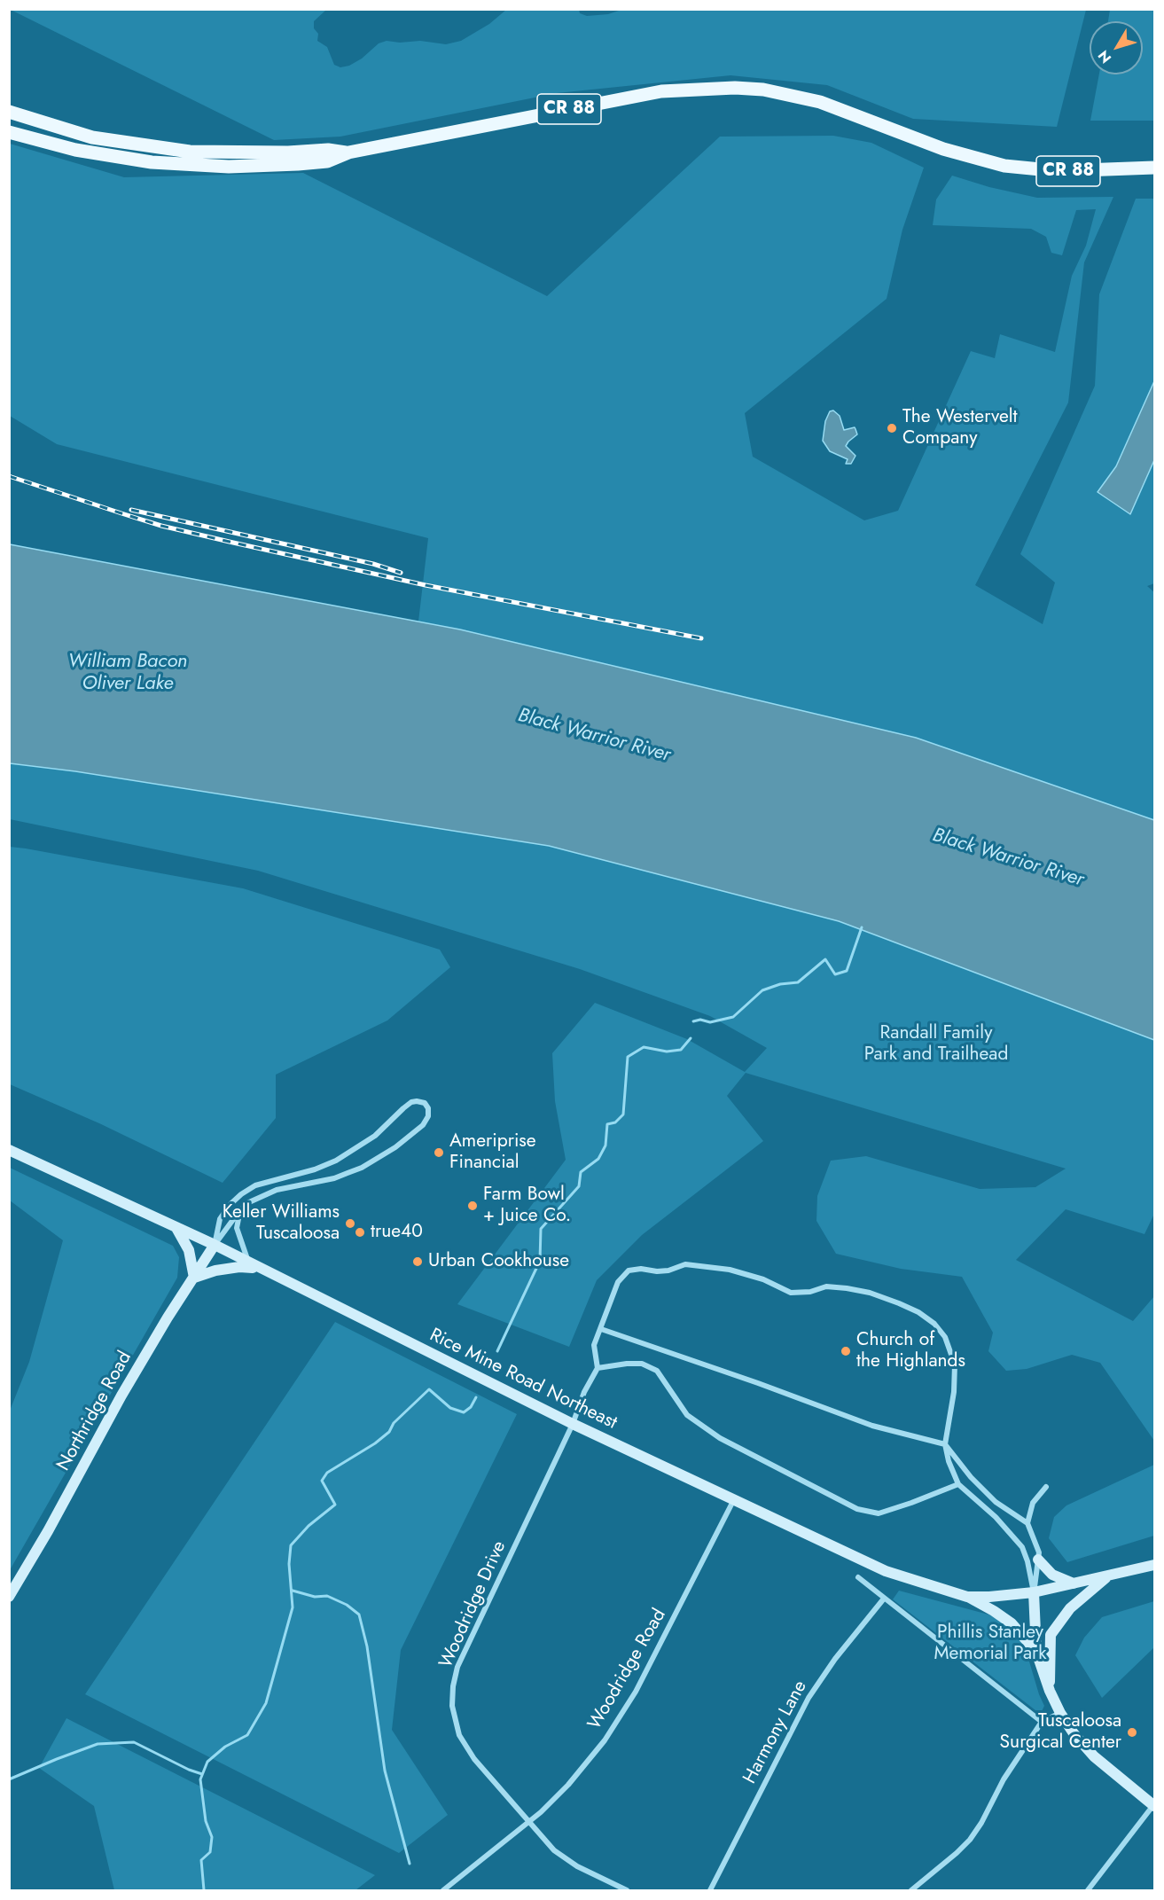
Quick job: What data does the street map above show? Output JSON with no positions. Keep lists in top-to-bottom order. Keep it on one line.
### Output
{"streets":{"main road":["CR 88","Rice Mine Road Northeast","Northridge Road"],"street":["Woodridge Drive","Woodridge Road","Harmony Lane"]},"crossings":[["Rice Mine Road Northeast","Northridge Road"],["Rice Mine Road Northeast","Woodridge Drive"],["Rice Mine Road Northeast","Woodridge Road"],["Woodridge Drive","Woodridge Road"]],"water":["William Bacon Oliver Lake","Black Warrior River"],"parks":["Randall Family Park and Trailhead","Phillis Stanley Memorial Park"],"places":["The Westervelt Company","Ameriprise Financial","Farm Bowl + Juice Co.","Keller Williams Tuscaloosa","true40","Urban Cookhouse","Church of the Highlands","Tuscaloosa Surgical Center"],"north":"bottom left"}
